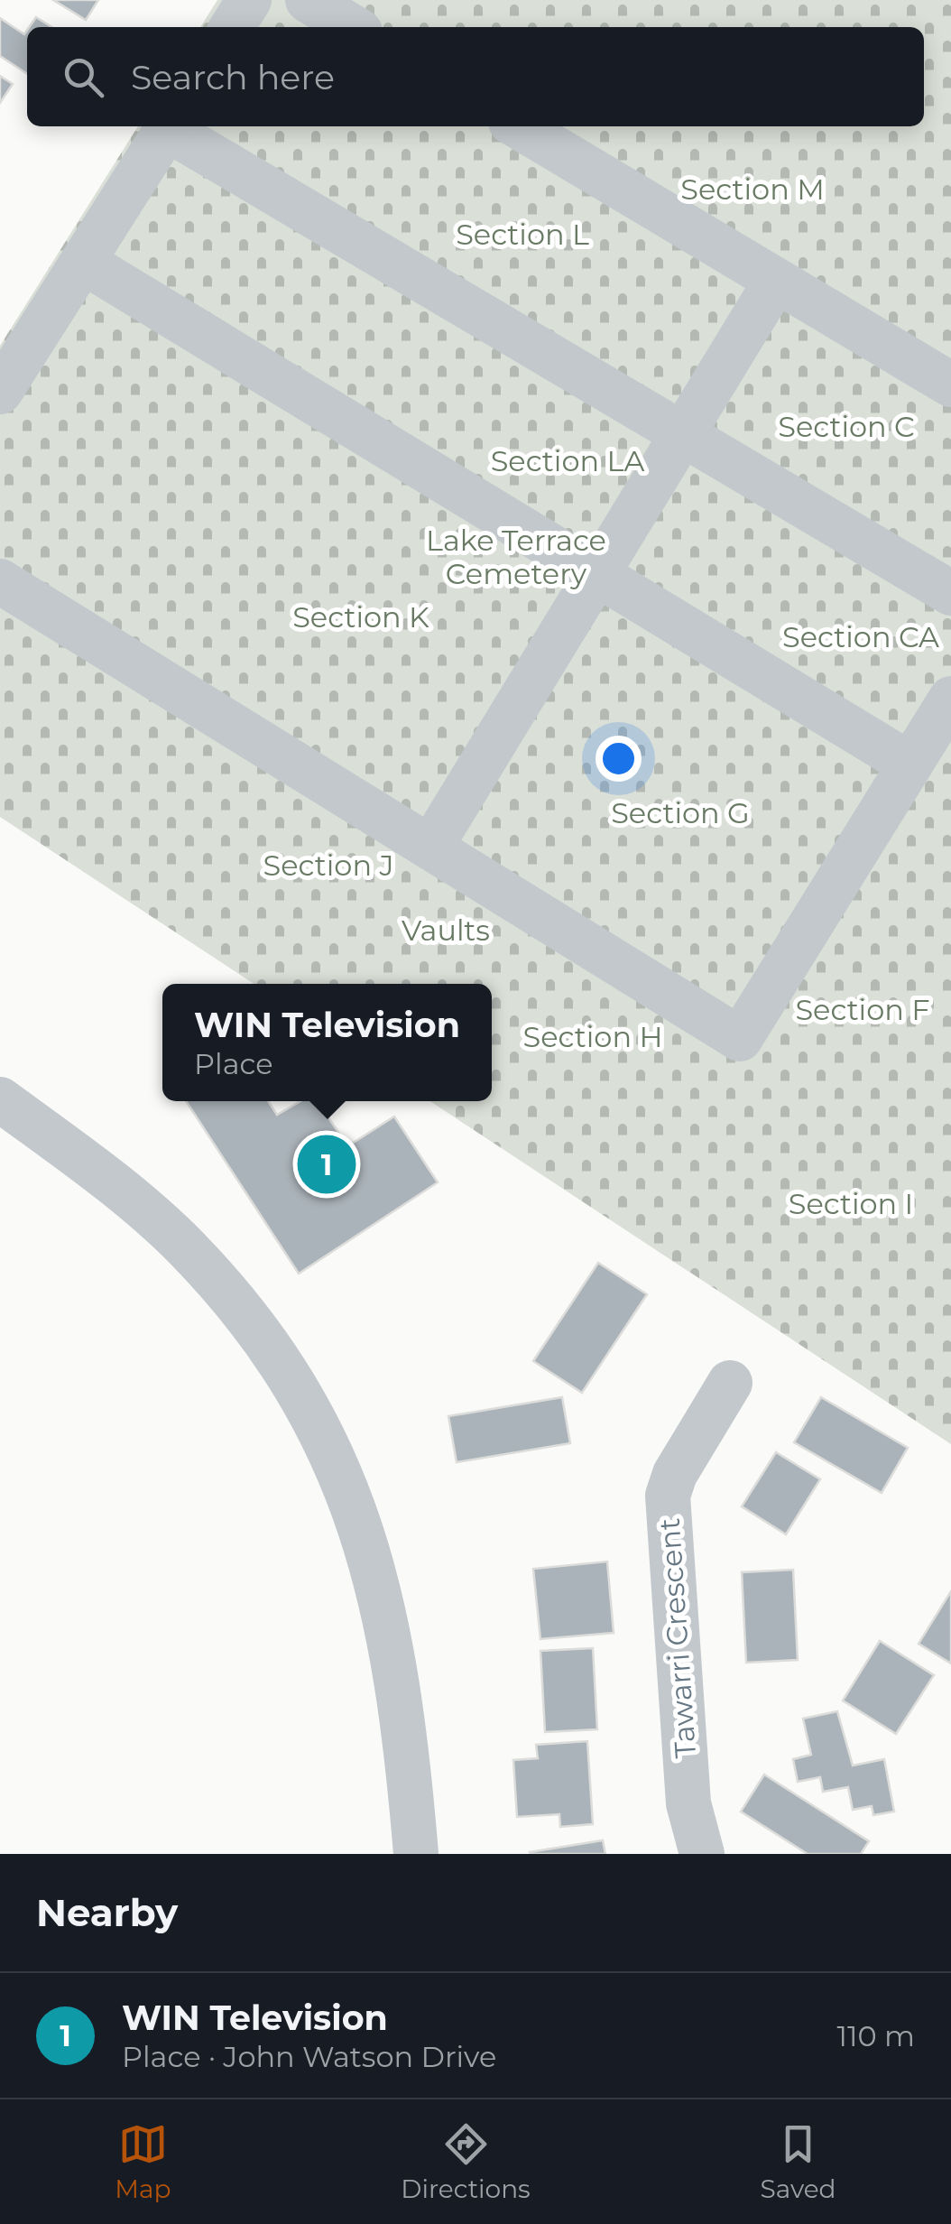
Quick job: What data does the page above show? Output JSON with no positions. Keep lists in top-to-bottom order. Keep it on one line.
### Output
{"streets":{"street":["Tawarri Crescent"]},"parks":["Section M","Section L","Section C","Section LA","Lake Terrace Cemetery","Section K","Section CA","Section G","Section J","Vaults","Section F","Section H","Section I"],"page":{"search":"Search here","popup":["WIN Television","Place"],"pins":"1","heading":"Nearby","list":[{"mark":"1","name":"WIN Television","note":"Place · John Watson Drive","value":"110 m"}],"nav":["Map","Directions","Saved"]}}
